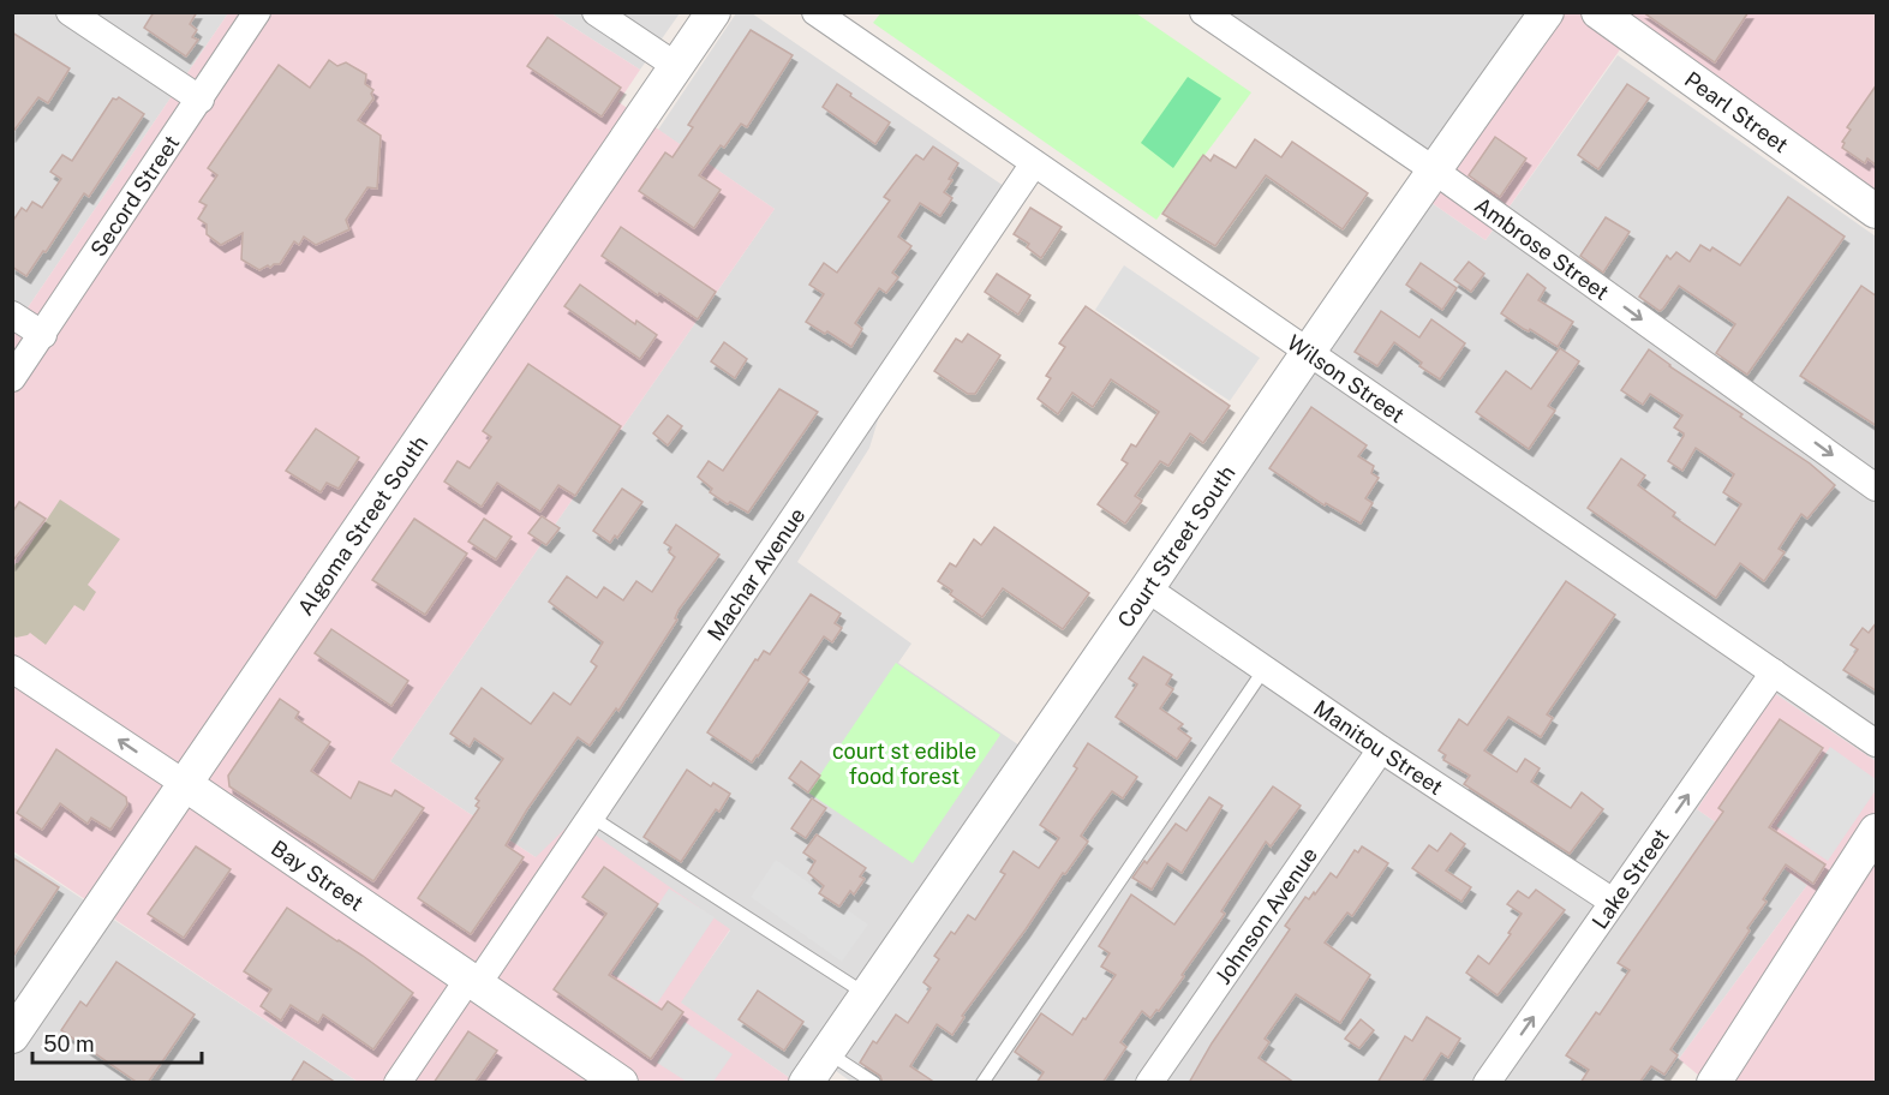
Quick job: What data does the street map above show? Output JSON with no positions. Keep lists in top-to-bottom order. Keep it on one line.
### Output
{"streets":{"street":["Pearl Street","Secord Street","Ambrose Street","Wilson Street","Algoma Street South","Court Street South","Machar Avenue","Manitou Street","Bay Street","Lake Street","Johnson Avenue"]},"crossings":[["Ambrose Street","Court Street South"],["Wilson Street","Court Street South"],["Wilson Street","Machar Avenue"],["Wilson Street","Lake Street"],["Algoma Street South","Bay Street"],["Court Street South","Manitou Street"],["Machar Avenue","Bay Street"],["Manitou Street","Lake Street"],["Manitou Street","Johnson Avenue"]],"one_way":["Ambrose Street"],"parks":["court st edible food forest"],"scale_bar":"50 m"}
